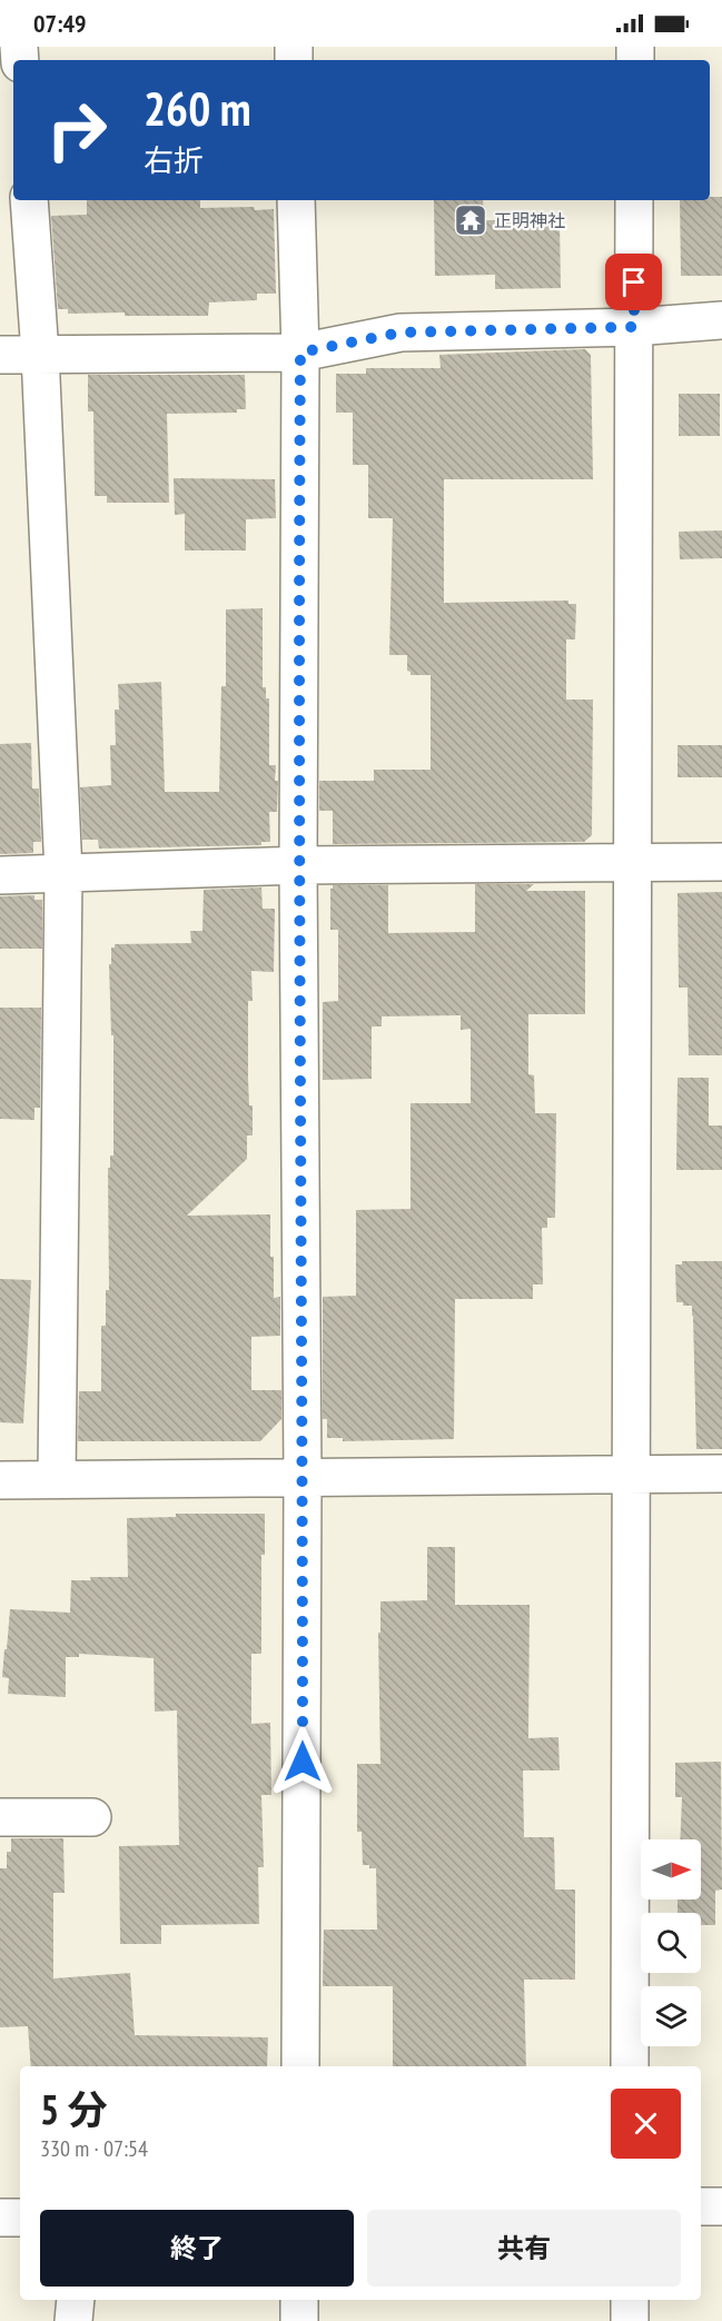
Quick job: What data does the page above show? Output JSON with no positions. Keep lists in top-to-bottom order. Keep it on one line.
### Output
{"places":{"temple":["正明神社"]},"north":"right","page":{"status":"07:49","turn":["260 m","右折"],"heading":["5 分","330 m · 07:54"],"buttons":["終了","共有"]}}
